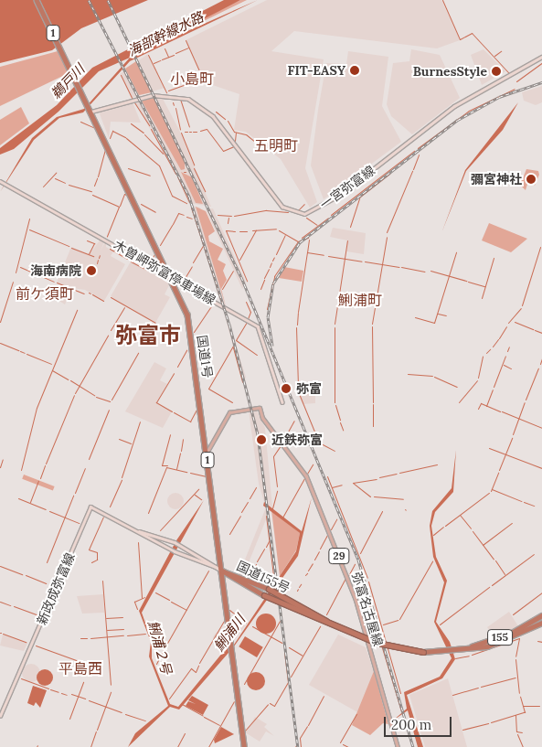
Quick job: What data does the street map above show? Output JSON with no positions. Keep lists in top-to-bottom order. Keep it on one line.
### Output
{"streets":{"highway":["1","国道1号","国道155号","155"],"main road":["一宮弥富線","木曽岬弥富停車場線","29","新政成弥富線","弥富名古屋線"]},"crossings":[["一宮弥富線","国道1号"],["木曽岬弥富停車場線","国道1号"],["国道1号","国道155号"],["国道1号","新政成弥富線"],["国道1号","弥富名古屋線"],["国道155号","新政成弥富線"]],"districts":["小島町","五明町","前ケ須町","鯏浦町","弥富市","平島西"],"water":["海部幹線水路","鵜戸川","鯏浦川","鯏浦２号"],"places":["FIT-EASY","BurnesStyle","彌宮神社","海南病院","弥富","近鉄弥富"],"scale_bar":"200 m"}
